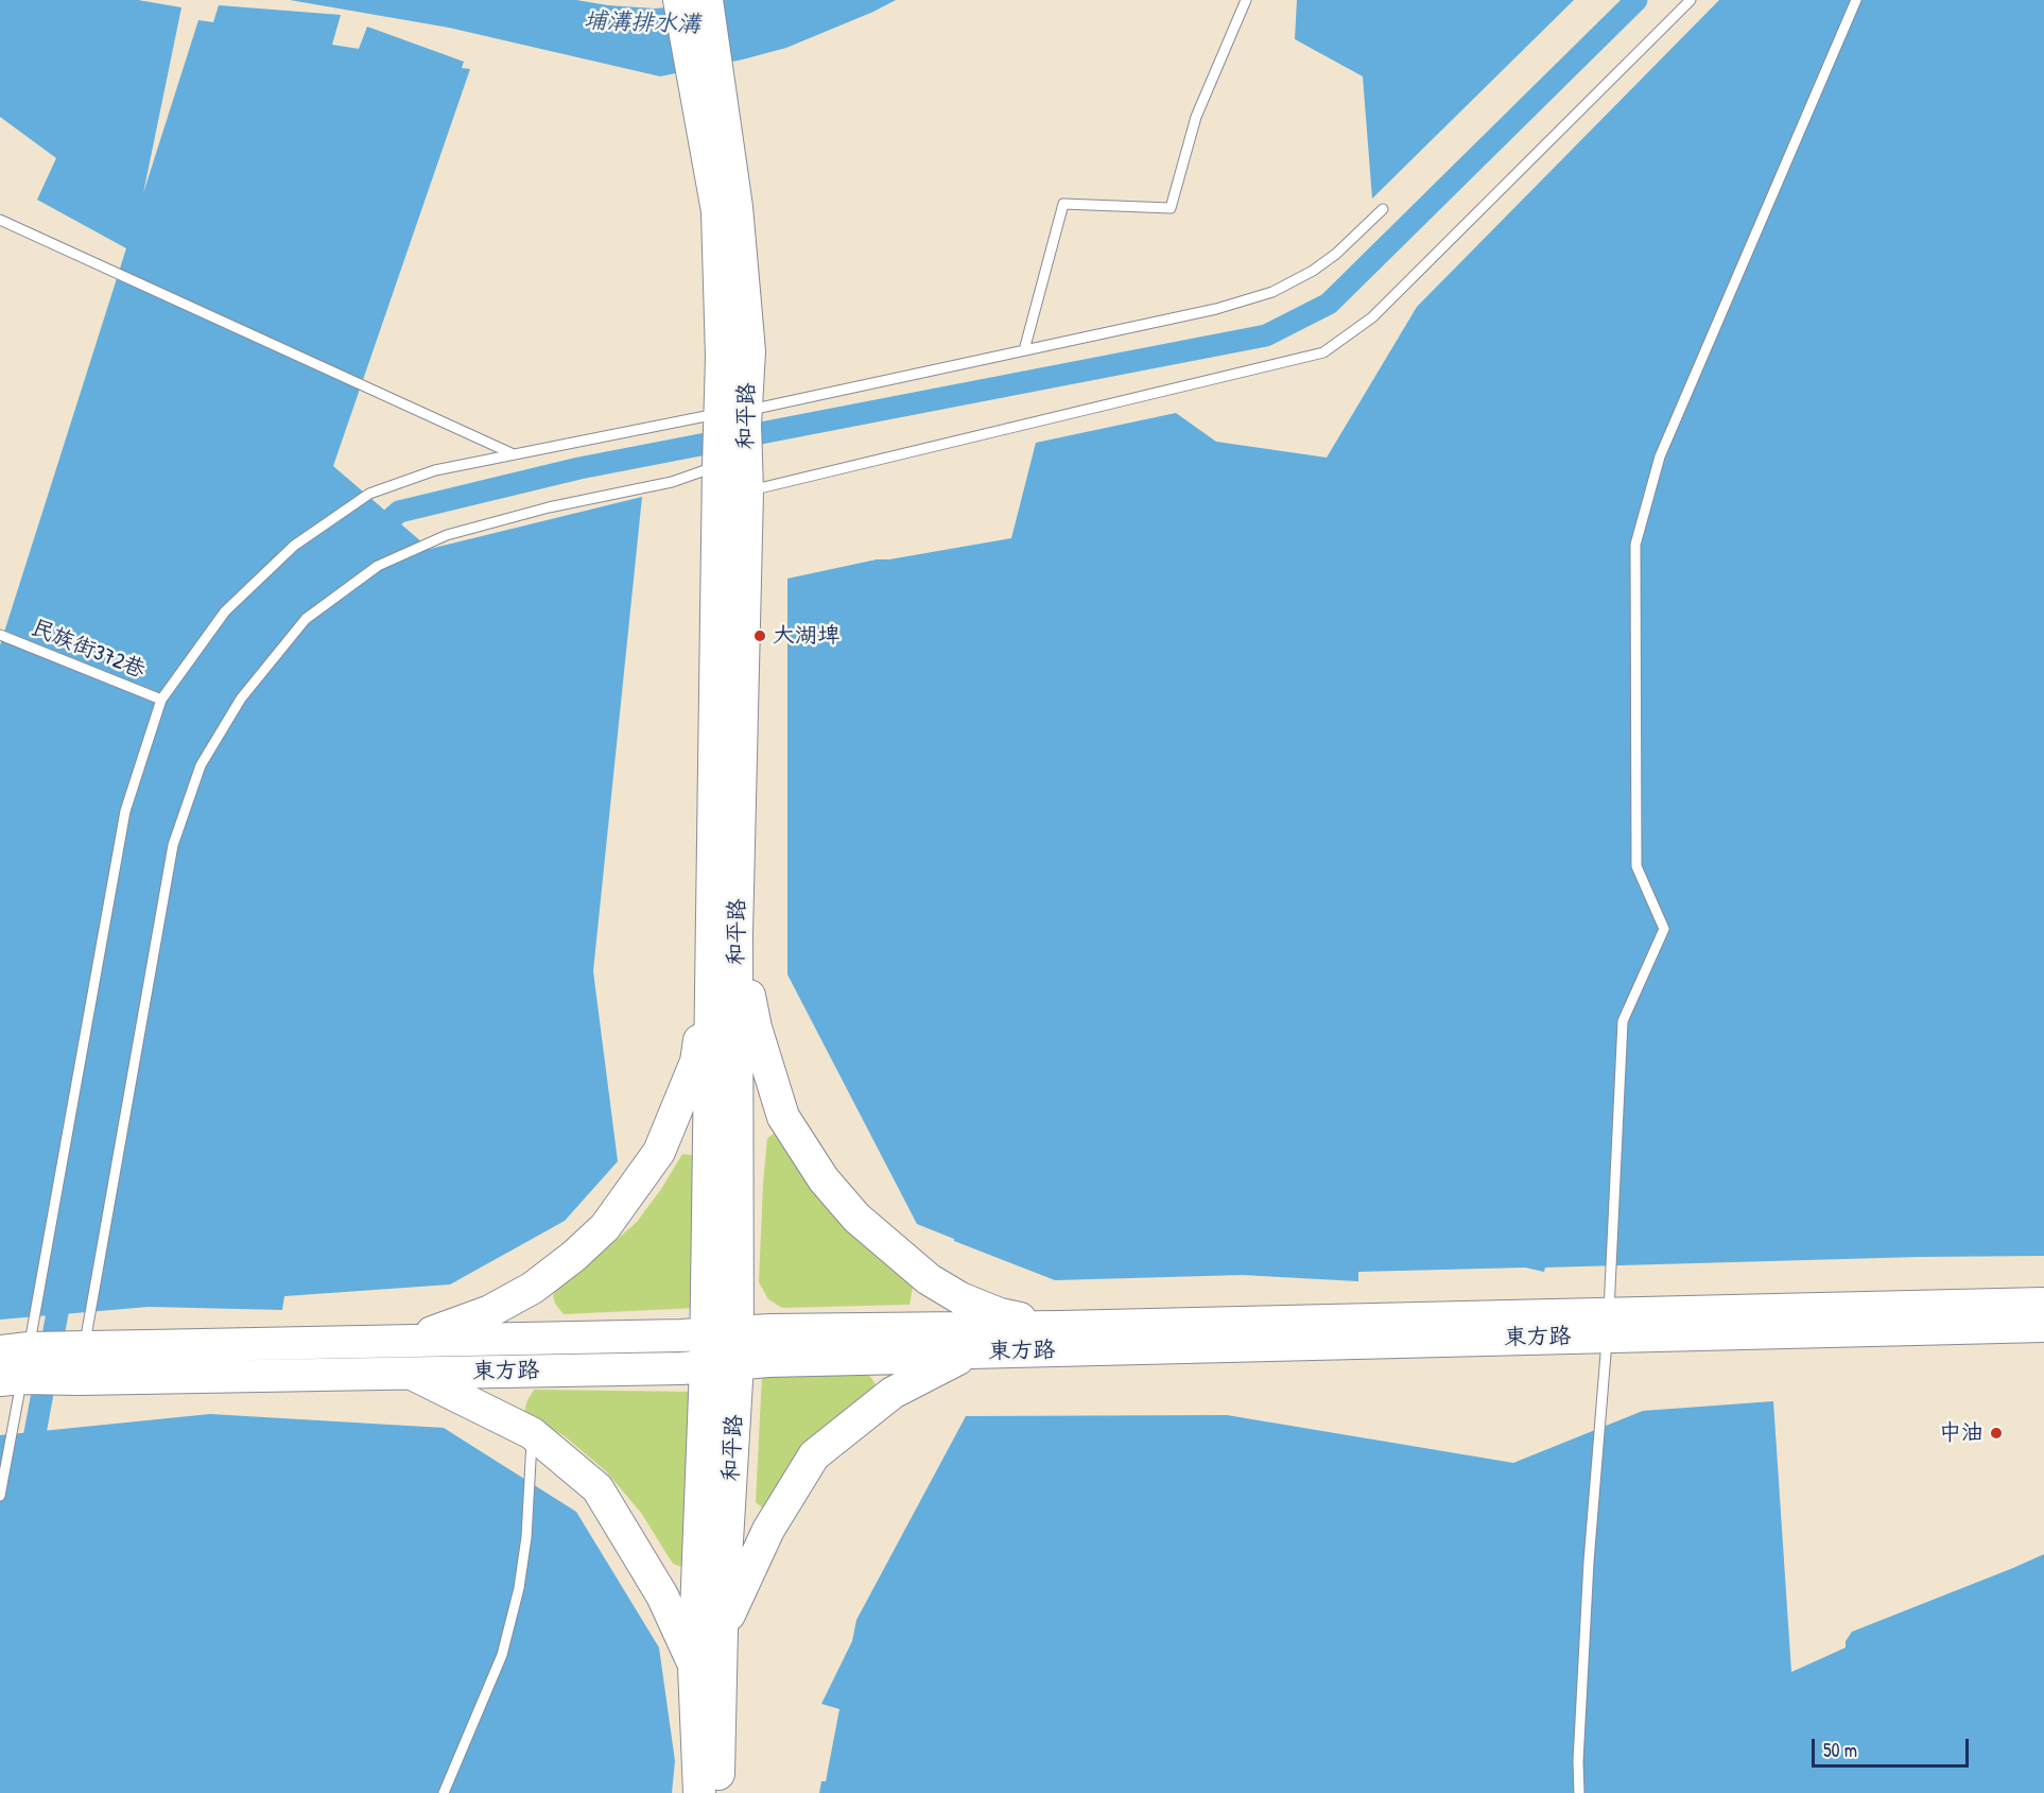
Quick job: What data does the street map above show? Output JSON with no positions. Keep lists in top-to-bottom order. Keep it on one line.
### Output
{"streets":{"main road":["和平路","東方路"],"lane":["民族街372巷"]},"crossings":[["和平路","東方路"]],"water":["埔溝排水溝"],"places":["大湖埤","中油"],"scale_bar":"50 m"}
